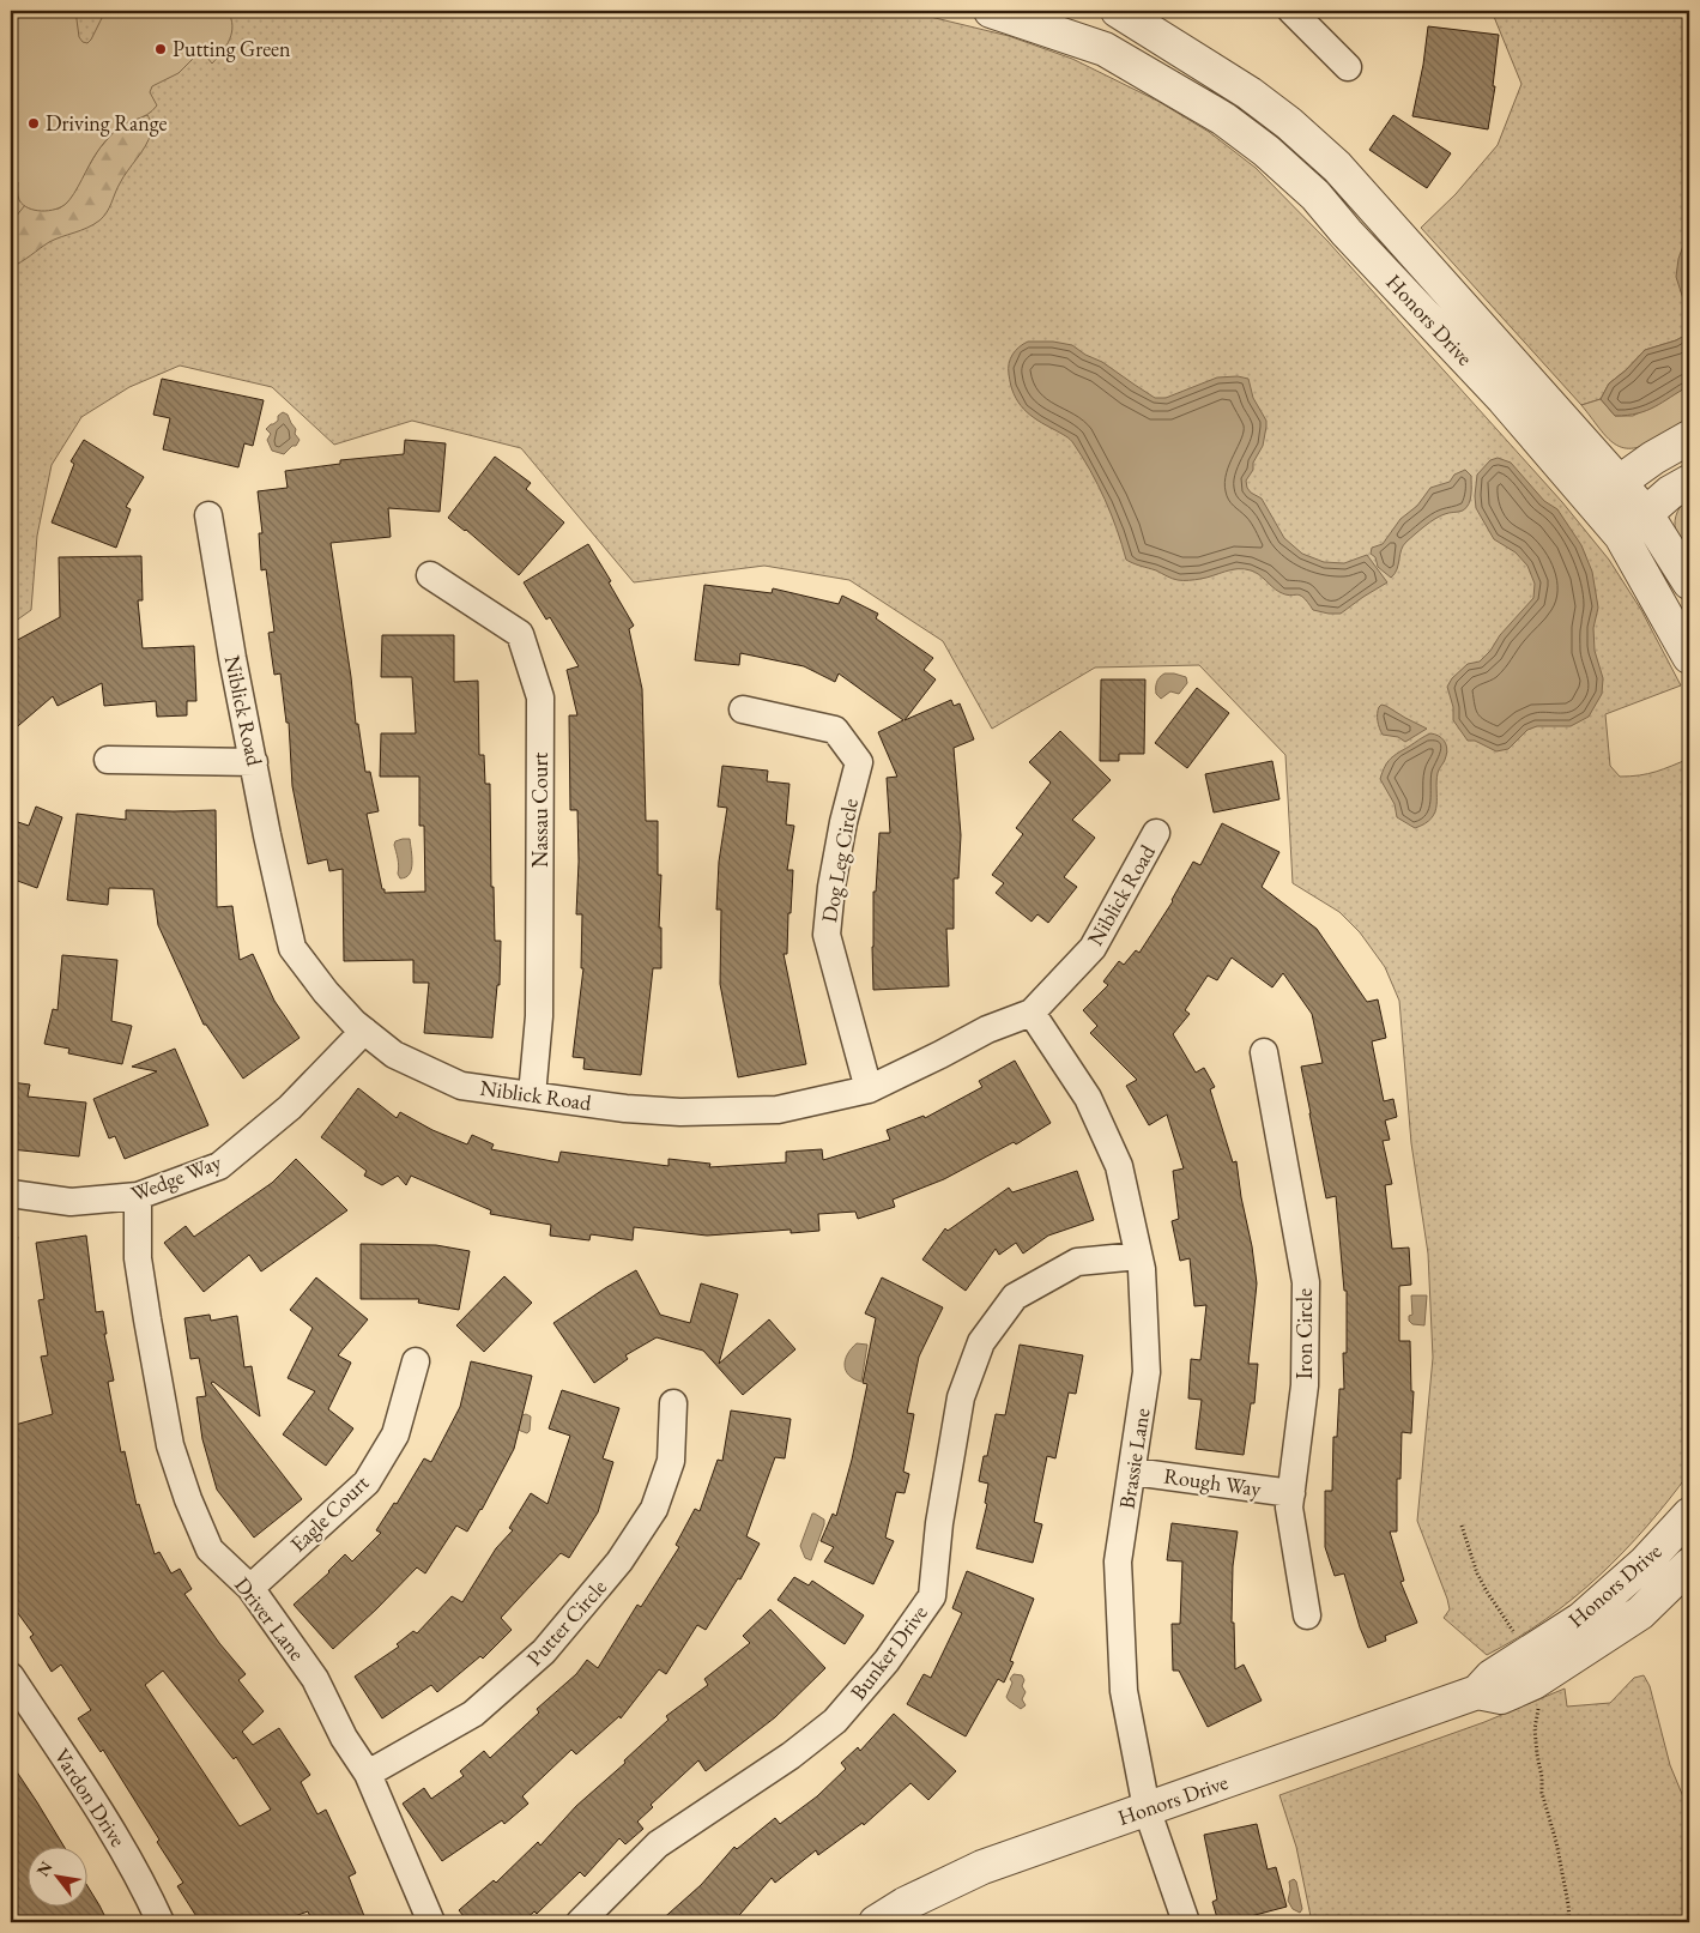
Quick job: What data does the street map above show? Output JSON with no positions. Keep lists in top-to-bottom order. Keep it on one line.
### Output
{"streets":{"street":["Honors Drive","Niblick Road","Nassau Court","Dog Leg Circle","Wedge Way","Iron Circle","Brassie Lane","Rough Way","Eagle Court","Driver Lane","Putter Circle","Bunker Drive","Vardon Drive"]},"crossings":[["Honors Drive","Brassie Lane"],["Niblick Road","Nassau Court"],["Niblick Road","Dog Leg Circle"],["Niblick Road","Wedge Way"],["Niblick Road","Brassie Lane"],["Wedge Way","Driver Lane"],["Iron Circle","Rough Way"],["Brassie Lane","Rough Way"],["Brassie Lane","Bunker Drive"],["Eagle Court","Driver Lane"],["Driver Lane","Putter Circle"]],"places":["Putting Green","Driving Range"],"north":"top left"}
